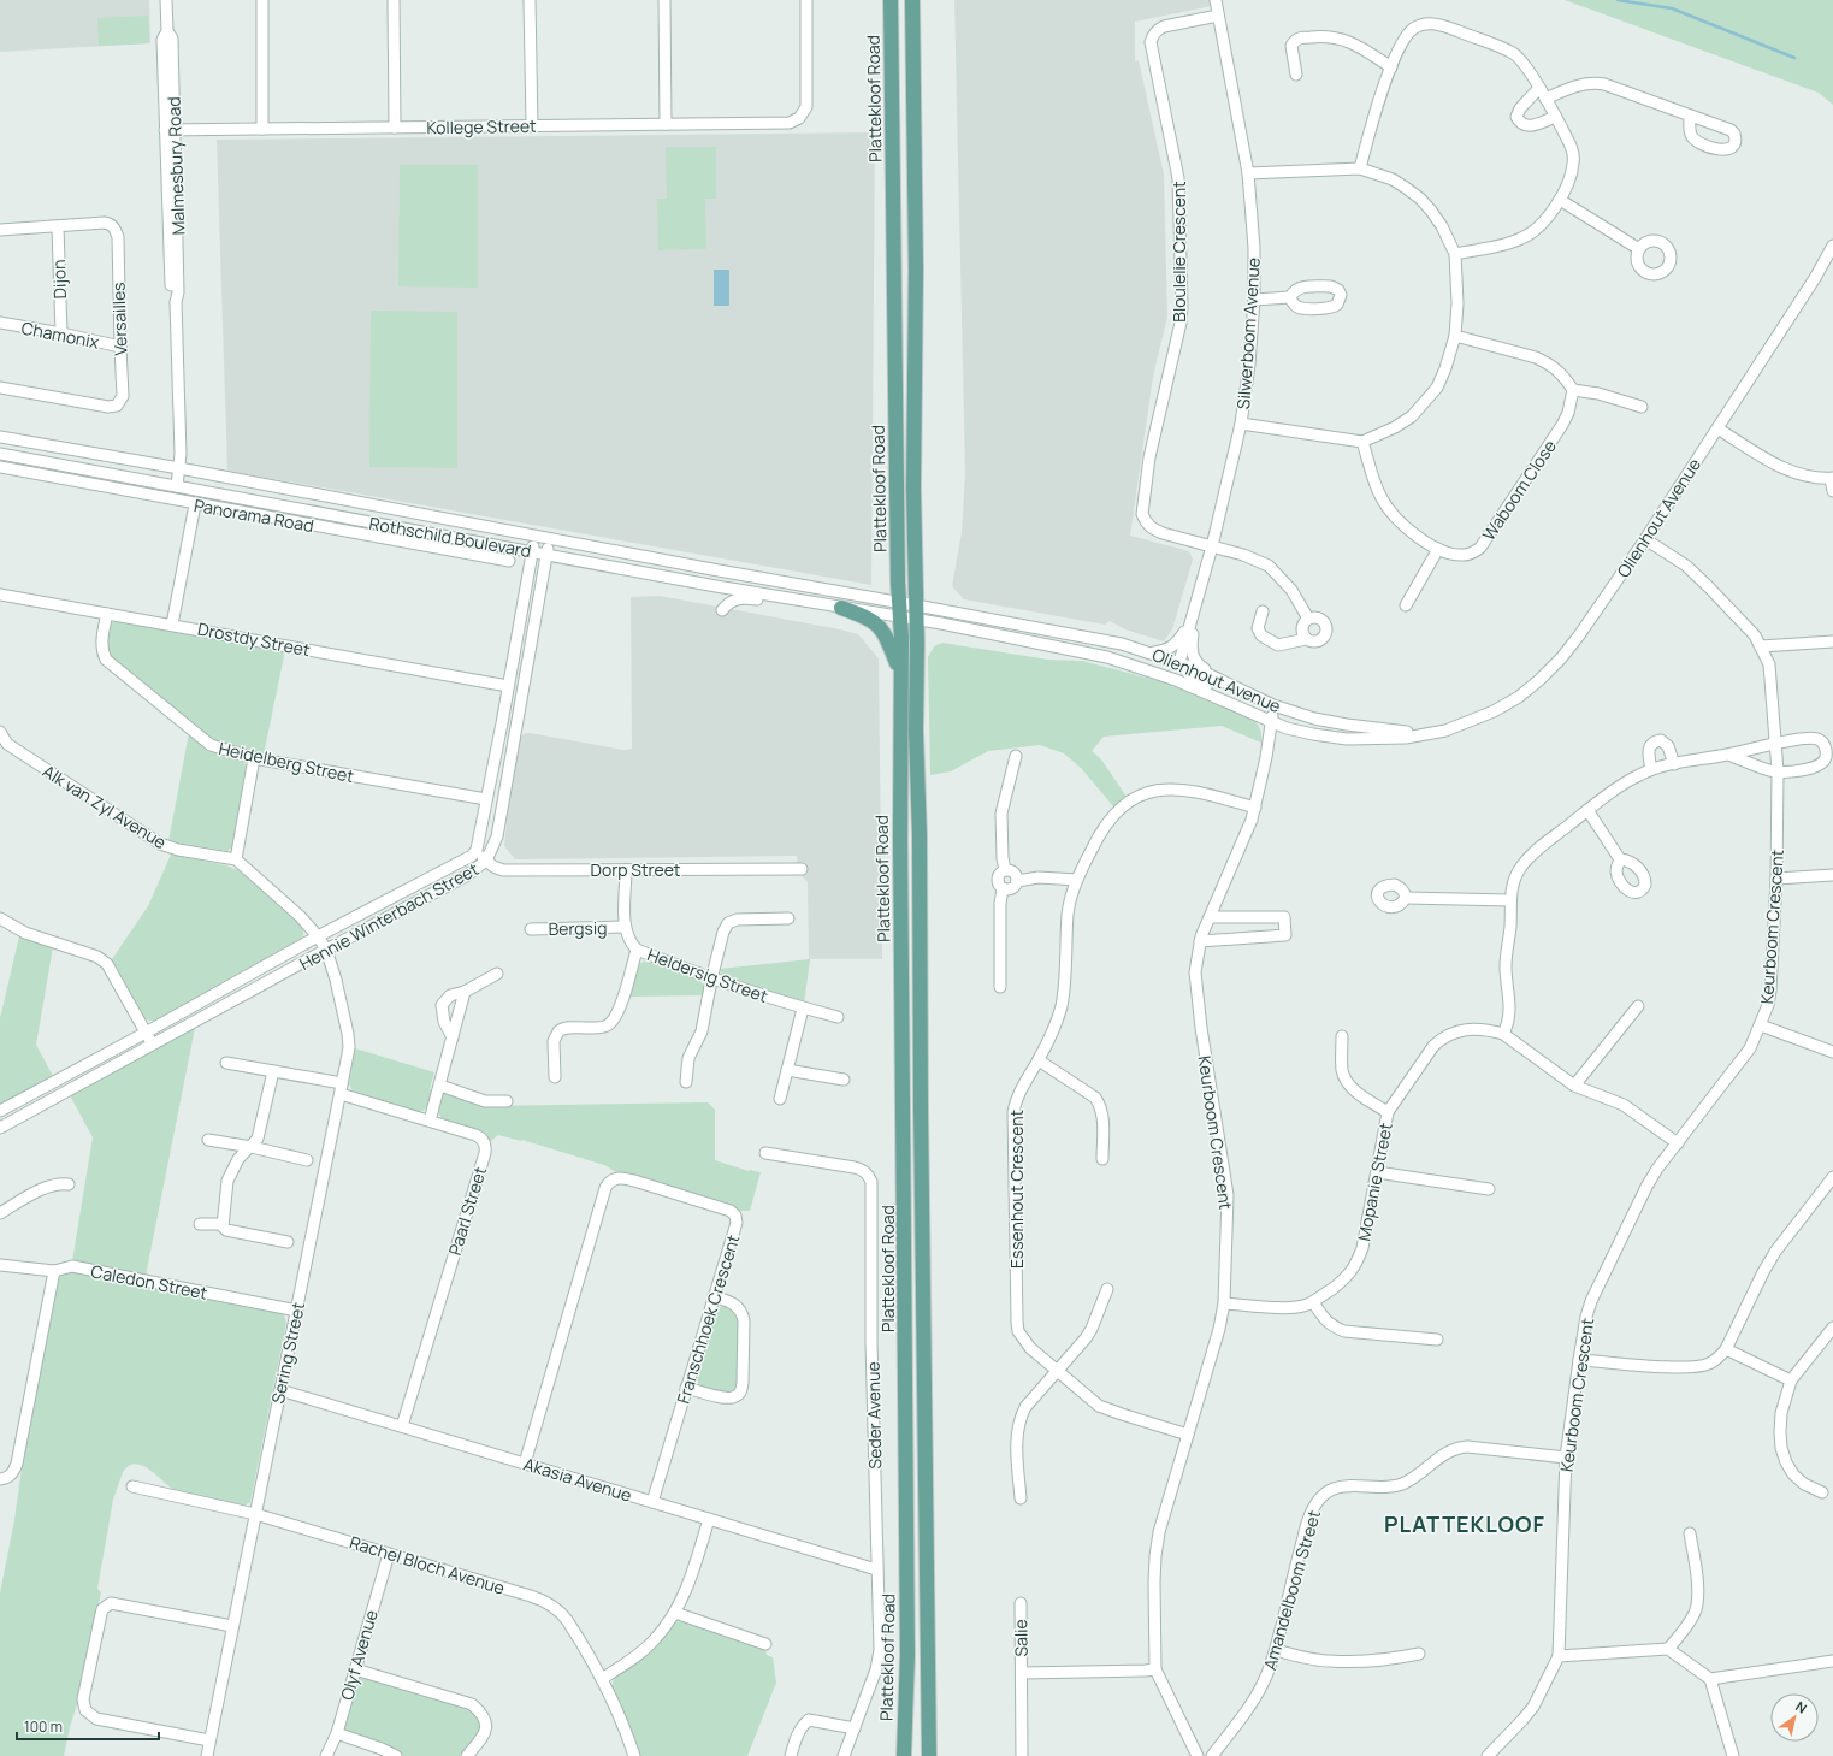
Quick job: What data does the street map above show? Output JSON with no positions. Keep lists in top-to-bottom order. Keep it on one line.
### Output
{"streets":{"main road":["Plattekloof Road"],"street":["Kollege Street","Malmesbury Road","Bloulelie Crescent","Dijon","Versailles","Silwerboom Avenue","Chamonix","Waboom Close","Panorama Road","Olienhout Avenue","Rothschild Boulevard","Drostdy Street","Heidelberg Street","Alk van Zyl Avenue","Dorp Street","Hennie Winterbach Street","Keurboom Crescent","Bergsig","Heldersig Street","Mopanie Street","Essenhout Crescent","Paarl Street","Caledon Street","Franschhoek Crescent","Sering Street","Seder Avenue","Akasia Avenue","Rachel Bloch Avenue","Amandelboom Street","Salie","Olyf Avenue"]},"crossings":[["Plattekloof Road","Olienhout Avenue"],["Plattekloof Road","Rothschild Boulevard"],["Kollege Street","Malmesbury Road"],["Malmesbury Road","Rothschild Boulevard"],["Bloulelie Crescent","Silwerboom Avenue"],["Dijon","Versailles"],["Dijon","Chamonix"],["Versailles","Chamonix"],["Silwerboom Avenue","Olienhout Avenue"],["Olienhout Avenue","Rothschild Boulevard"],["Olienhout Avenue","Keurboom Crescent"],["Rothschild Boulevard","Hennie Winterbach Street"],["Drostdy Street","Heidelberg Street"],["Drostdy Street","Hennie Winterbach Street"],["Heidelberg Street","Hennie Winterbach Street"],["Dorp Street","Hennie Winterbach Street"],["Dorp Street","Heldersig Street"],["Hennie Winterbach Street","Sering Street"],["Keurboom Crescent","Mopanie Street"],["Keurboom Crescent","Essenhout Crescent"],["Keurboom Crescent","Amandelboom Street"],["Bergsig","Heldersig Street"],["Paarl Street","Sering Street"],["Paarl Street","Akasia Avenue"],["Caledon Street","Sering Street"],["Franschhoek Crescent","Akasia Avenue"],["Sering Street","Akasia Avenue"],["Sering Street","Rachel Bloch Avenue"],["Seder Avenue","Akasia Avenue"],["Rachel Bloch Avenue","Olyf Avenue"]],"districts":["PLATTEKLOOF"],"scale_bar":"100 m","north":"top right"}
